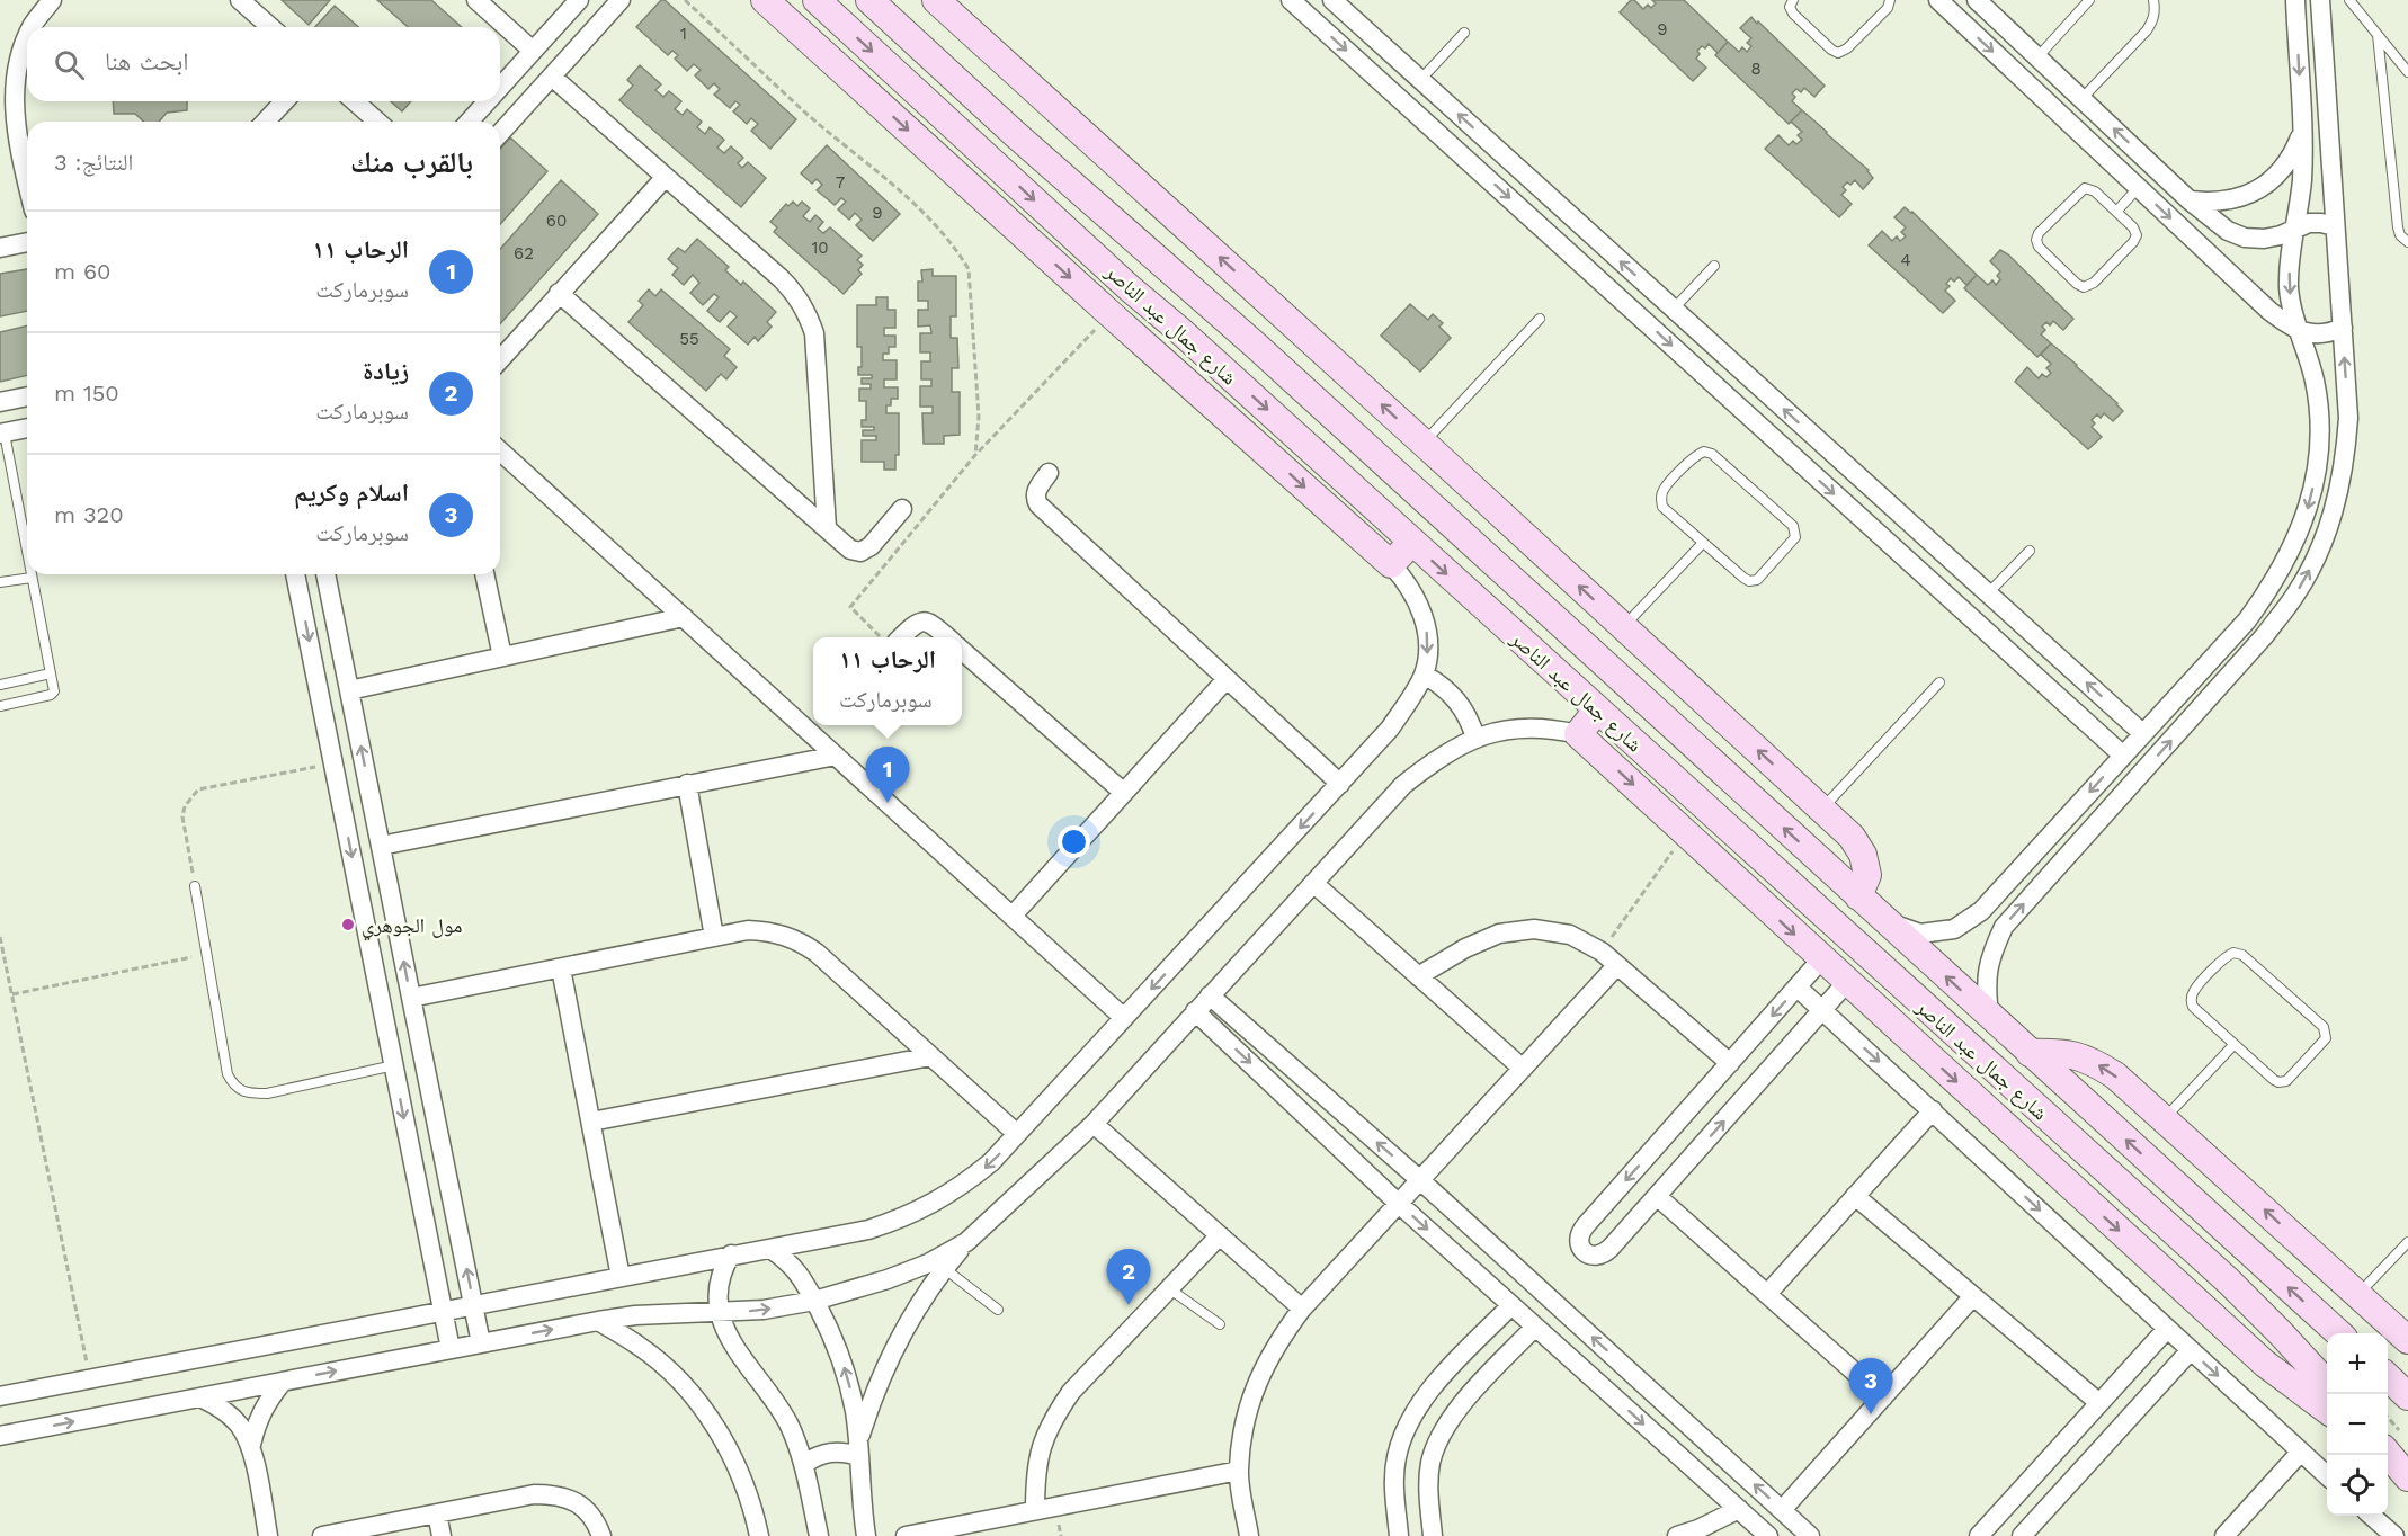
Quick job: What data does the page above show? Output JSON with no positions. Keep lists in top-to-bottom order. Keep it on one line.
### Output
{"streets":{"main road":["شارع جمال عبد الناصر"]},"places":["مول الجوهري"],"house_numbers":["9","1","8","7","9","60","10","62","4","55"],"page":{"search":"ابحث هنا","heading":["بالقرب منك","النتائج: 3"],"list":[{"mark":"1","name":"الرحاب ١١","note":"سوبرماركت","value":"60 m"},{"mark":"2","name":"زيادة","note":"سوبرماركت","value":"150 m"},{"mark":"3","name":"اسلام وكريم","note":"سوبرماركت","value":"320 m"}],"popup":["الرحاب ١١","سوبرماركت"],"pins":["1","2","3"],"map_buttons":["+","−"]}}
